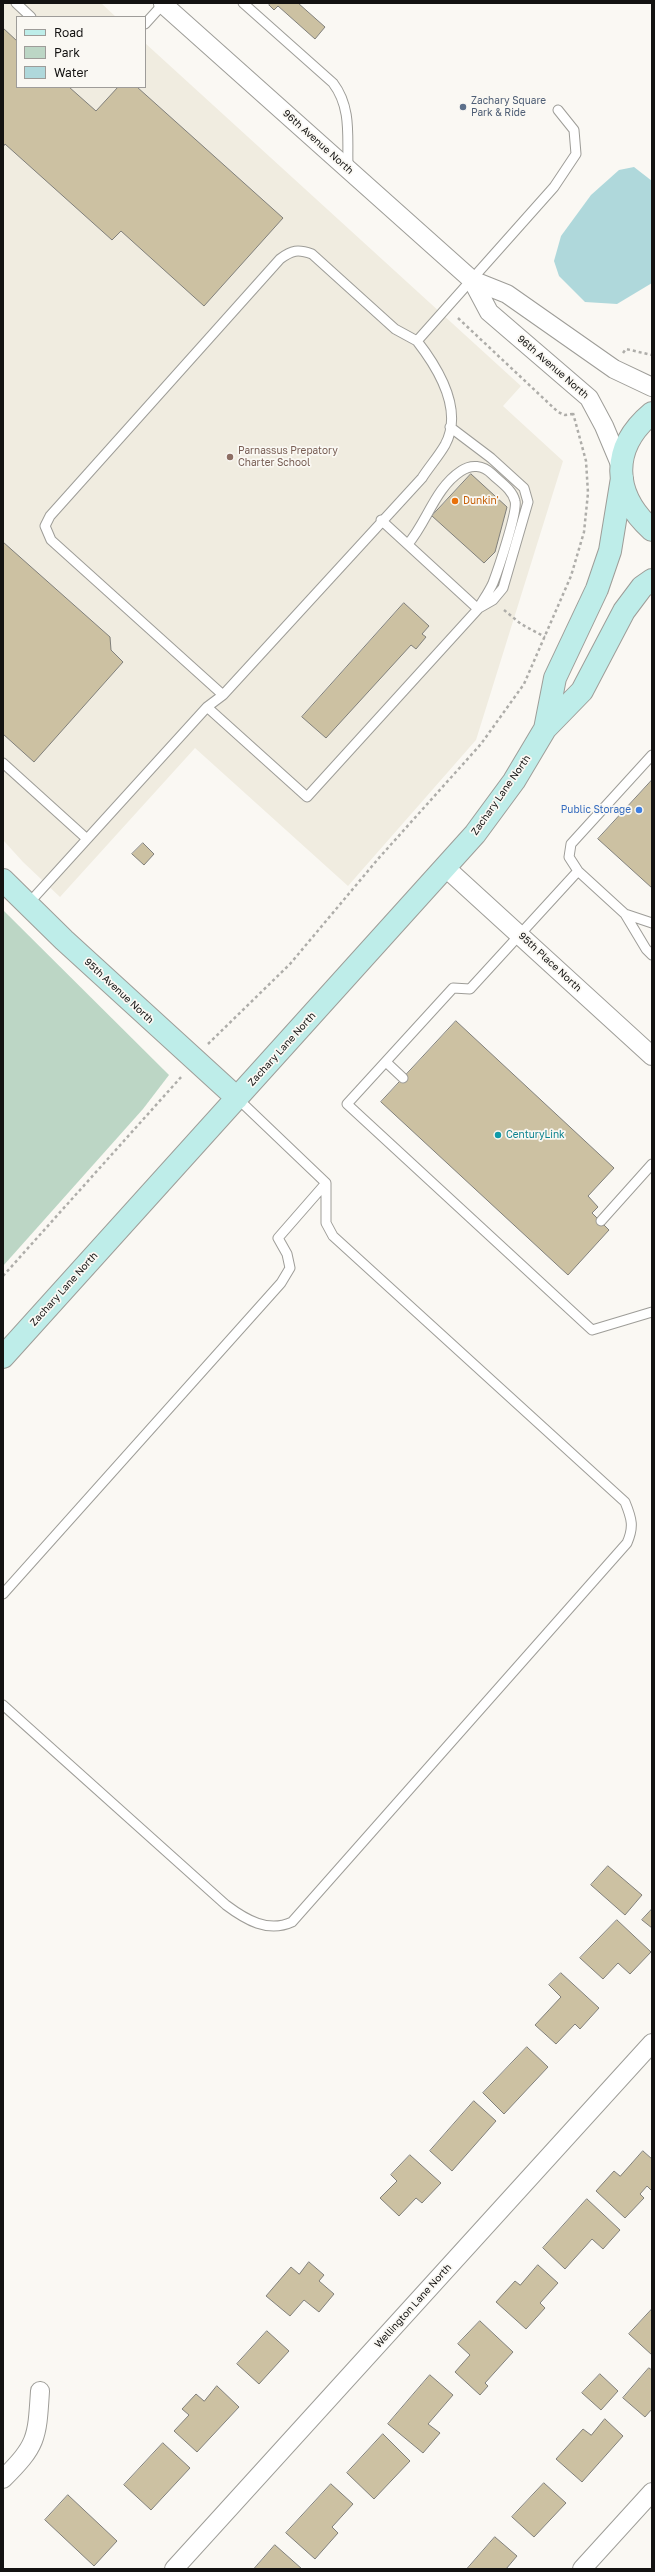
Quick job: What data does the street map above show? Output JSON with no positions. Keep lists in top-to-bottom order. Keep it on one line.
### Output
{"streets":{"main road":["Zachary Lane North","95th Avenue North"],"street":["96th Avenue North","95th Place North","Wellington Lane North"]},"crossings":[["96th Avenue North","Zachary Lane North"],["Zachary Lane North","95th Place North"],["Zachary Lane North","95th Avenue North"]],"places":["Zachary Square Park & Ride","Parnassus Prepatory Charter School","Dunkin'","Public Storage","CenturyLink"],"legend":["Road","Park","Water"]}
